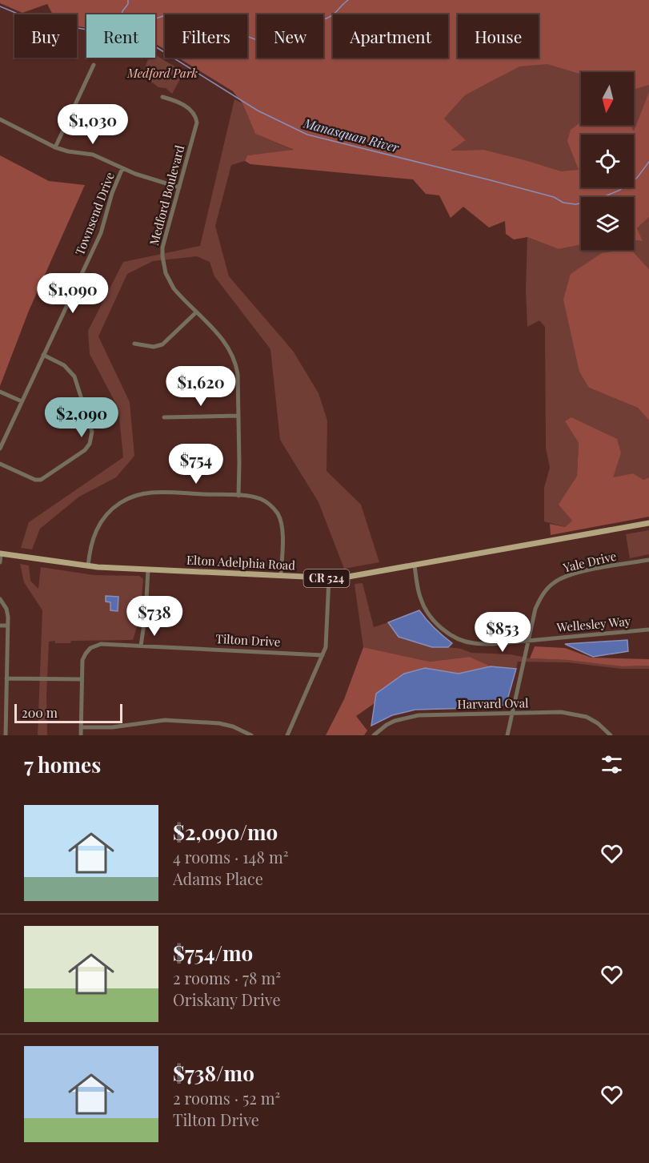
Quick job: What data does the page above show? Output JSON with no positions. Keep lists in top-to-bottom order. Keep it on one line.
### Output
{"streets":{"main road":["Elton Adelphia Road","CR 524"],"street":["Medford Boulevard","Townsend Drive","Yale Drive","Wellesley Way","Tilton Drive","Harvard Oval"]},"crossings":[["Yale Drive","Wellesley Way"],["Yale Drive","Harvard Oval"],["Elton Adelphia Road","Wellesley Way"]],"water":["Manasquan River"],"parks":["Medford Park"],"scale_bar":"200 m","north":"bottom","page":{"chip":["Buy","Rent","Filters","New","Apartment","House"],"price":["$1,030","$1,090","$1,620","$2,090","$754","$738","$853"],"scale":"200 m","heading":"7 homes","list":[{"name":"$2,090/mo","note":"4 rooms · 148 m² · Adams Place"},{"name":"$754/mo","note":"2 rooms · 78 m² · Oriskany Drive"},{"name":"$738/mo","note":"2 rooms · 52 m² · Tilton Drive"}]}}
